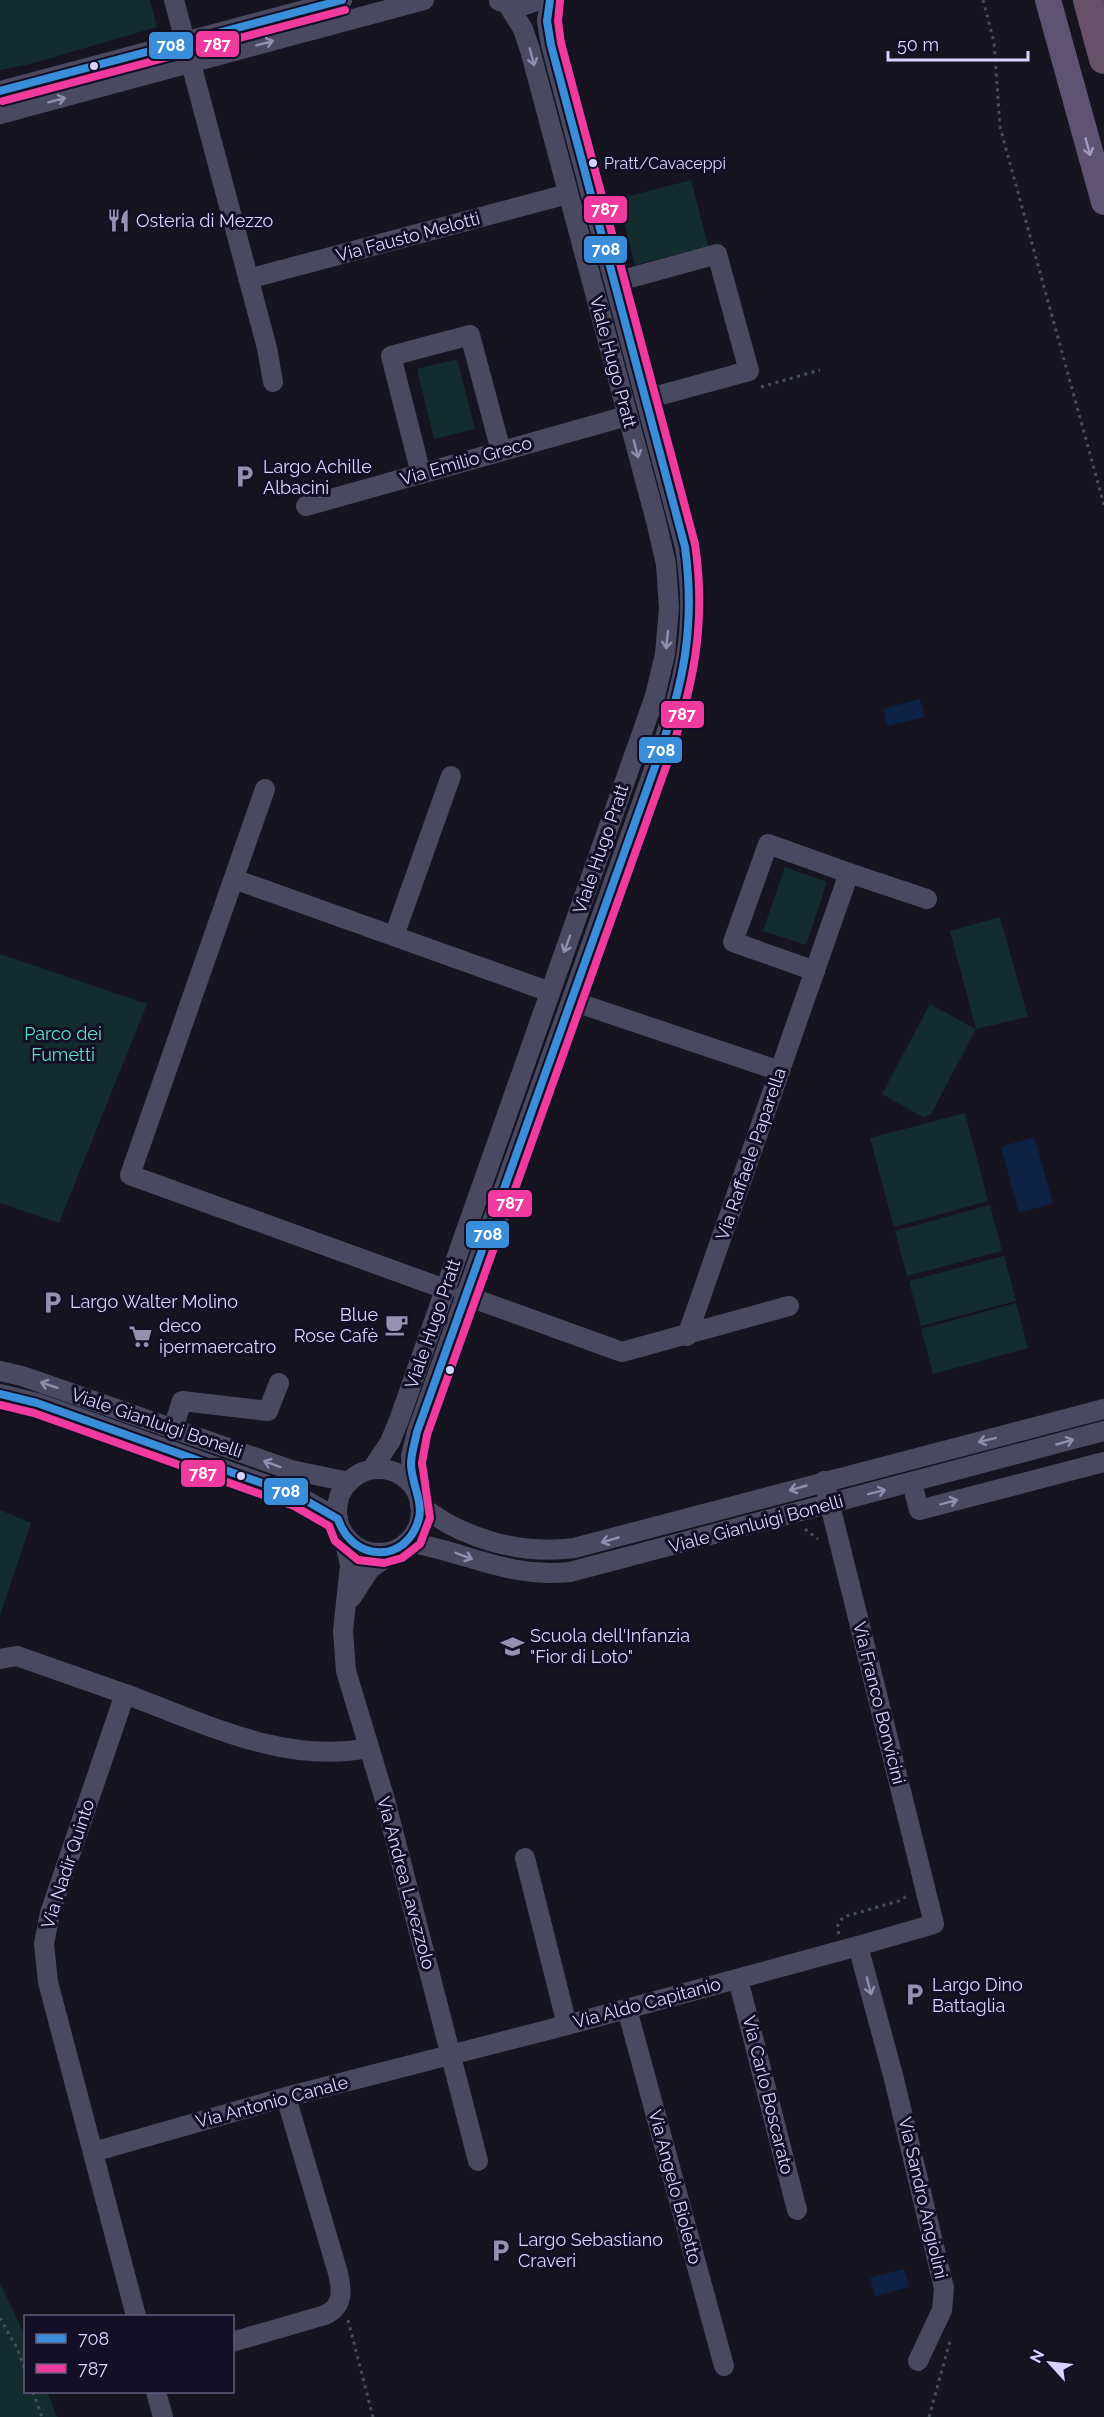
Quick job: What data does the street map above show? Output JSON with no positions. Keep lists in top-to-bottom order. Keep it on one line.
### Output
{"streets":{"street":["Via Fausto Melotti","Viale Hugo Pratt","Via Emilio Greco","Via Raffaele Paparella","Viale Gianluigi Bonelli","Via Franco Bonvicini","Via Nadir Quinto","Via Andrea Lavezzolo","Via Aldo Capitanio","Via Carlo Boscarato","Via Antonio Canale","Via Angelo Bioletto","Via Sandro Angiolini"]},"crossings":[["Via Fausto Melotti","Viale Hugo Pratt"],["Viale Hugo Pratt","Via Emilio Greco"],["Viale Hugo Pratt","Viale Gianluigi Bonelli"],["Viale Hugo Pratt","Via Andrea Lavezzolo"],["Viale Gianluigi Bonelli","Via Franco Bonvicini"],["Viale Gianluigi Bonelli","Via Andrea Lavezzolo"],["Via Franco Bonvicini","Via Aldo Capitanio"],["Via Franco Bonvicini","Via Sandro Angiolini"],["Via Nadir Quinto","Via Antonio Canale"],["Via Andrea Lavezzolo","Via Aldo Capitanio"],["Via Andrea Lavezzolo","Via Antonio Canale"],["Via Aldo Capitanio","Via Carlo Boscarato"],["Via Aldo Capitanio","Via Antonio Canale"],["Via Aldo Capitanio","Via Angelo Bioletto"],["Via Aldo Capitanio","Via Sandro Angiolini"]],"one_way":["Via Sandro Angiolini"],"parks":["Parco dei Fumetti"],"places":{"other":["Pratt/Cavaceppi"],"restaurant":["Osteria di Mezzo"],"parking":["Largo Achille Albacini","Largo Walter Molino","Largo Dino Battaglia","Largo Sebastiano Craveri"],"cafe":["Blue Rose Cafè"],"supermarket":["deco ipermaercatro"],"school or university":["Scuola dell'Infanzia \"Fior di Loto\""]},"lines":["transit line 708","transit line 787"],"legend":["708","787"],"scale_bar":"50 m","north":"top left"}
